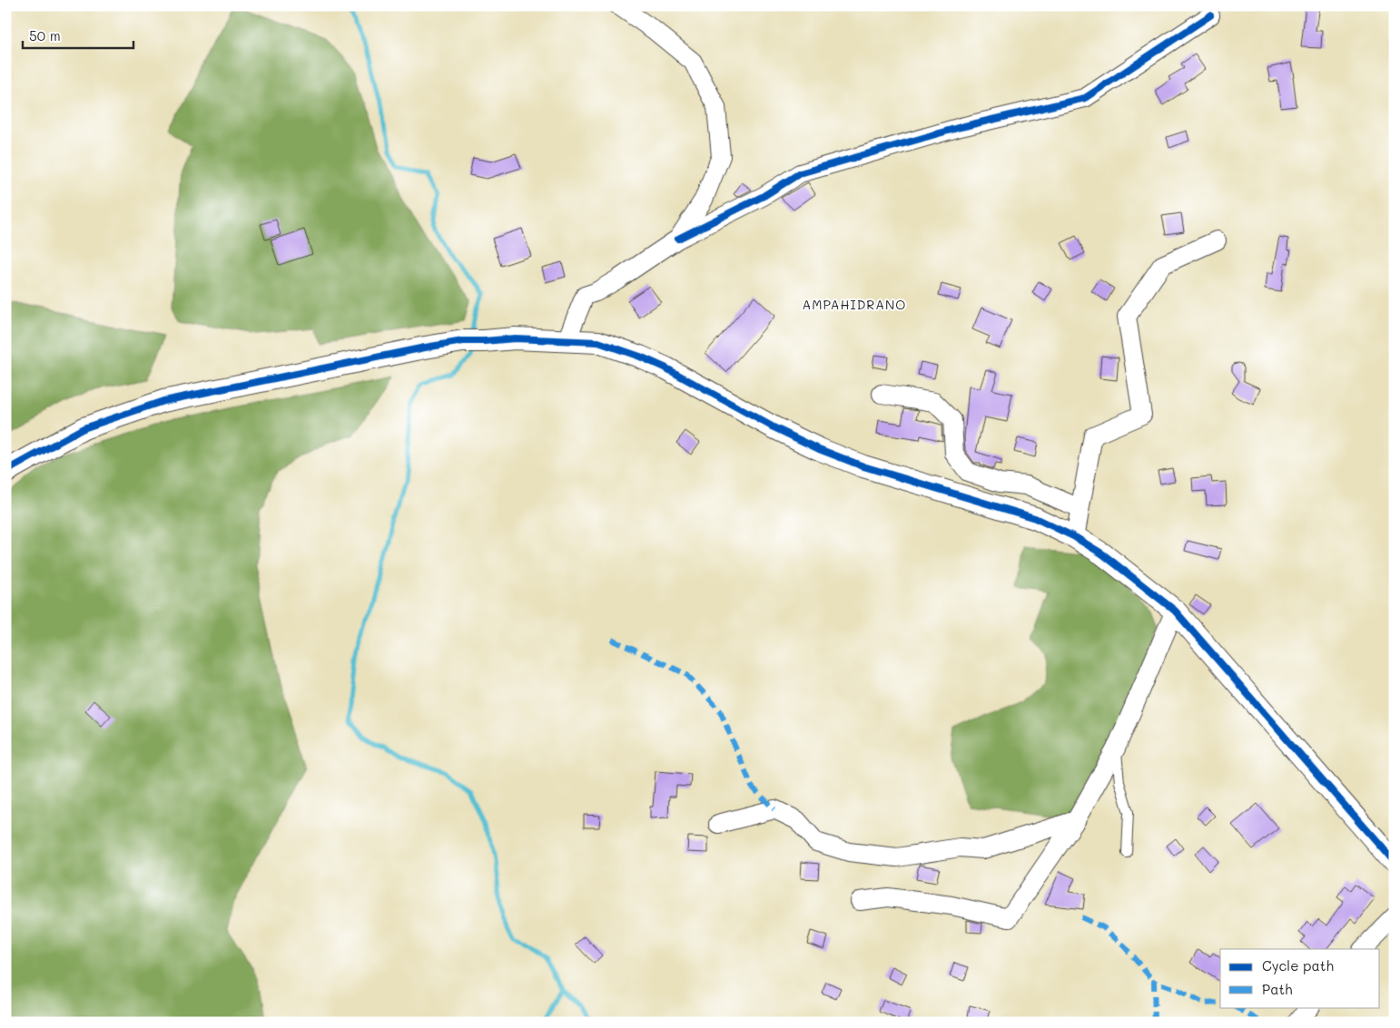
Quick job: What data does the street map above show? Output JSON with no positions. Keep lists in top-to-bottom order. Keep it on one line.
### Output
{"districts":["AMPAHIDRANO"],"legend":["Cycle path","Path"],"scale_bar":"50 m"}
